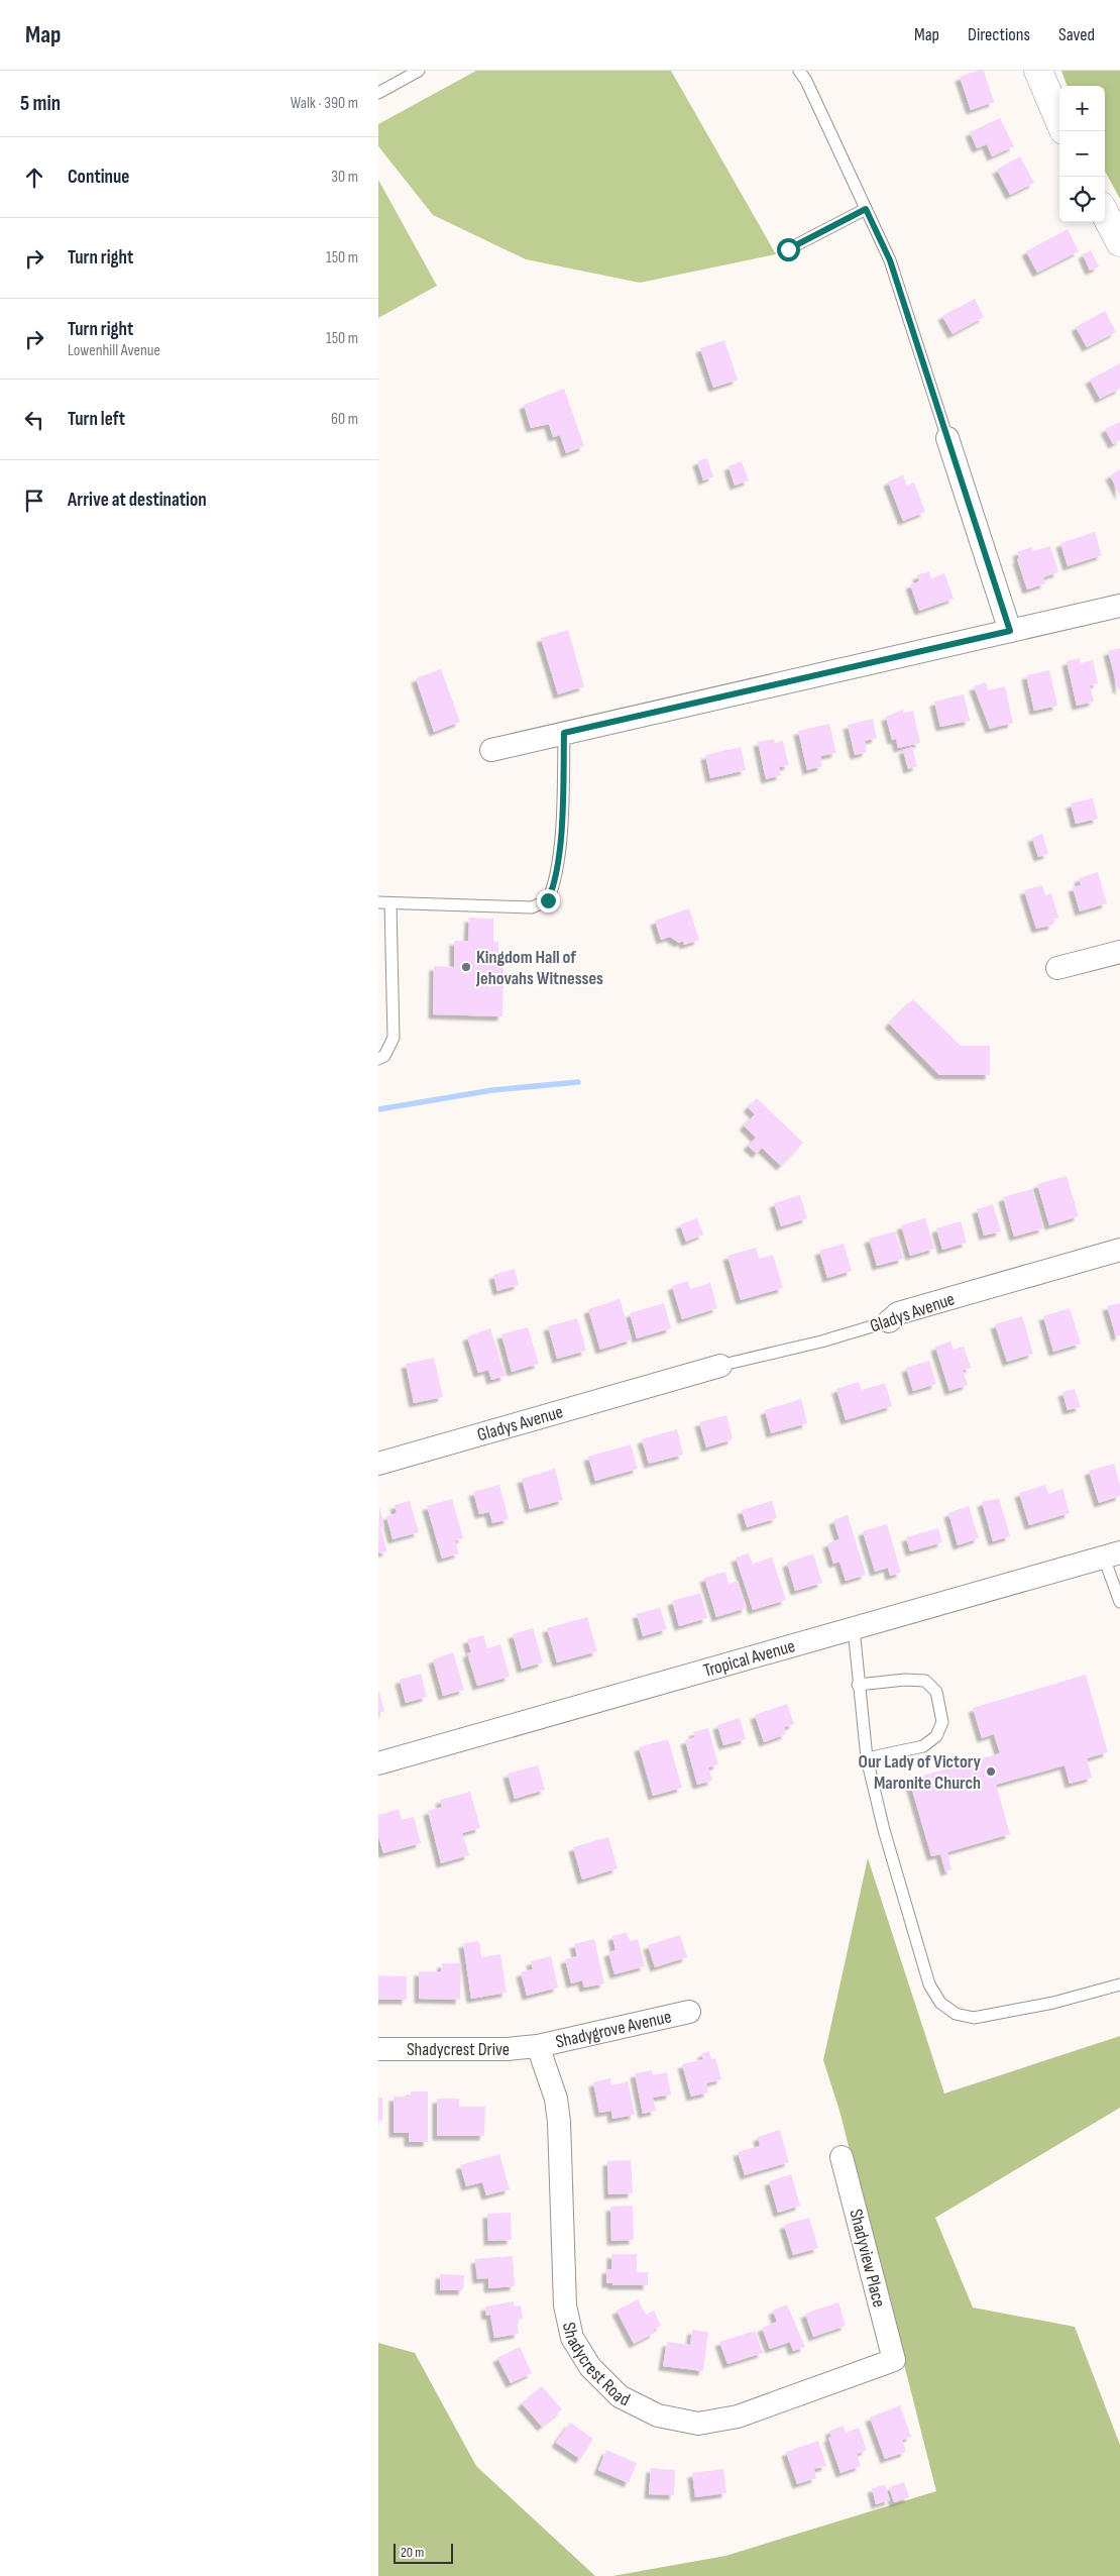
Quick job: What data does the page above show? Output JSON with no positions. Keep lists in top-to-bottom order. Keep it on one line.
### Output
{"streets":{"street":["Gladys Avenue","Tropical Avenue","Shadygrove Avenue","Shadycrest Drive","Shadyview Place","Shadycrest Road"]},"crossings":[["Shadygrove Avenue","Shadycrest Drive"],["Shadygrove Avenue","Shadycrest Road"],["Shadycrest Drive","Shadycrest Road"],["Shadyview Place","Shadycrest Road"]],"places":["Kingdom Hall of Jehovahs Witnesses","Our Lady of Victory Maronite Church"],"scale_bar":"20 m","page":{"header":"Map","nav":["Map","Directions","Saved"],"heading":["5 min","Walk · 390 m"],"map_buttons":["+","−"],"list":[["Continue","30 m"],["Turn right","150 m"],["Turn right","Lowenhill Avenue","150 m"],["Turn left","60 m"],"Arrive at destination"],"scale":"20 m"}}
